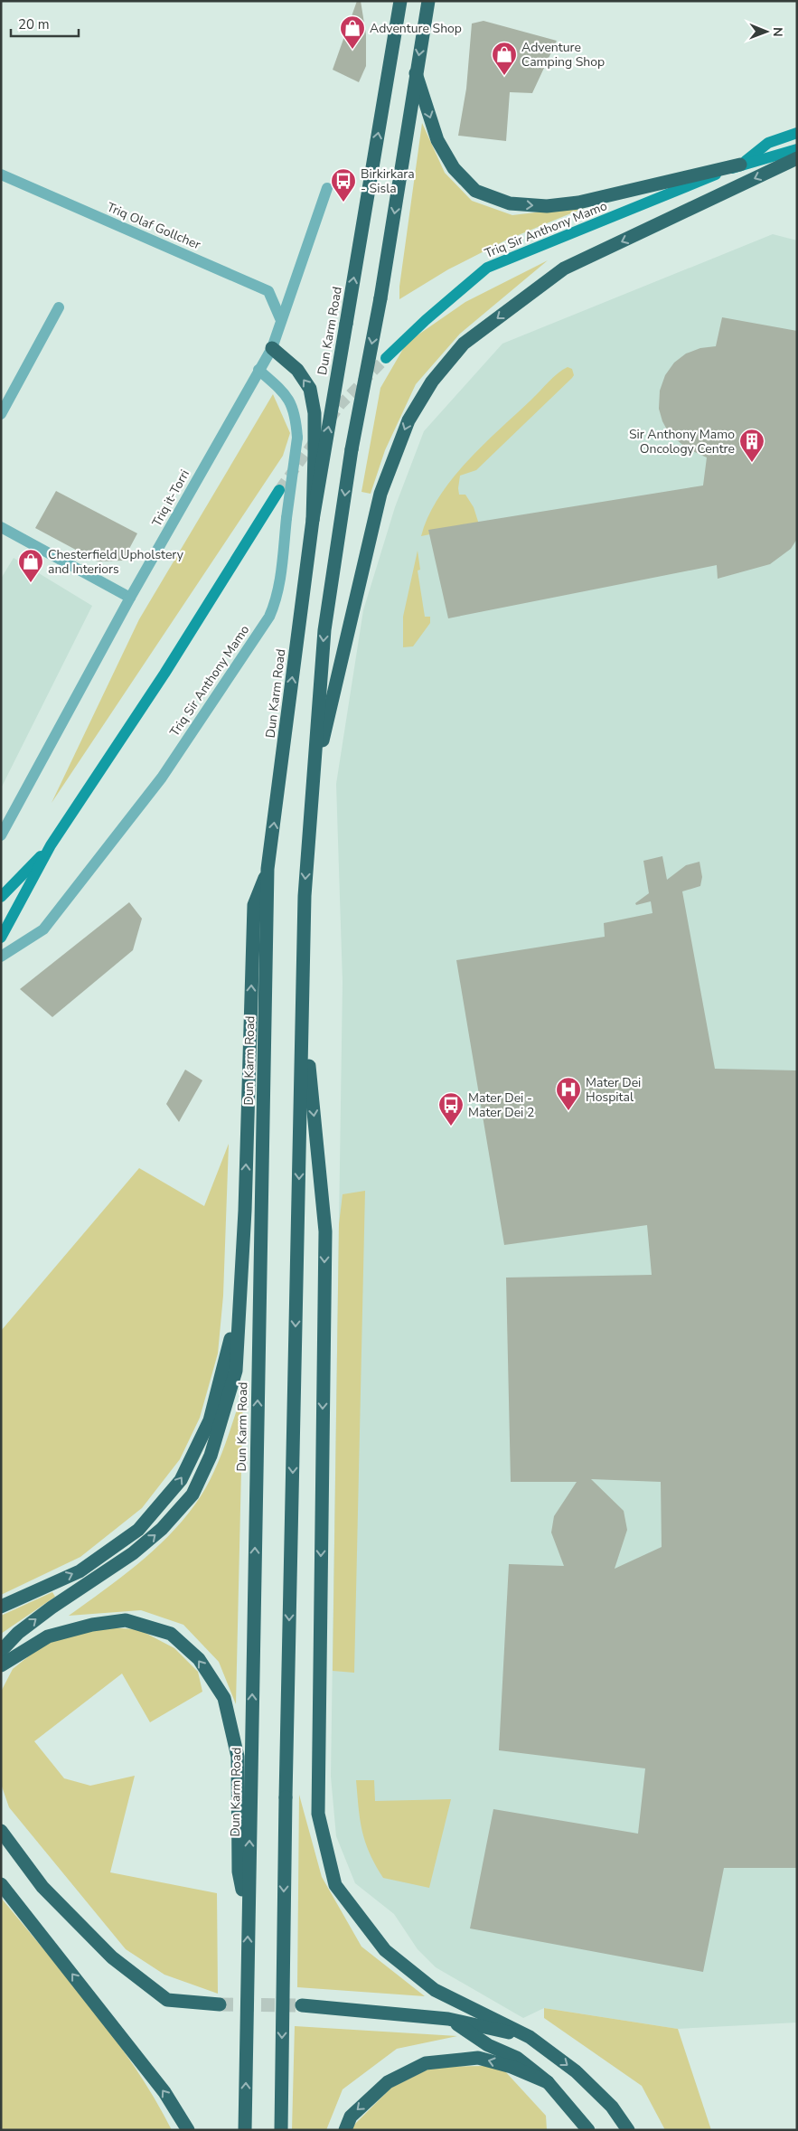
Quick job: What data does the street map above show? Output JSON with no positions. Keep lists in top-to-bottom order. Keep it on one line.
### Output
{"streets":{"highway":["Dun Karm Road"],"main road":["Triq Sir Anthony Mamo"],"street":["Triq Olaf Gollcher","Triq it-Torri"]},"crossings":[["Triq Olaf Gollcher","Triq it-Torri"],["Triq Sir Anthony Mamo","Triq it-Torri"]],"places":{"shop":["Adventure Shop","Adventure Camping Shop","Chesterfield Upholstery and Interiors"],"bus stop":["Birkirkara - Sisla","Mater Dei - Mater Dei 2"],"building":["Sir Anthony Mamo Oncology Centre"],"hospital":["Mater Dei Hospital"]},"scale_bar":"20 m","north":"right"}
